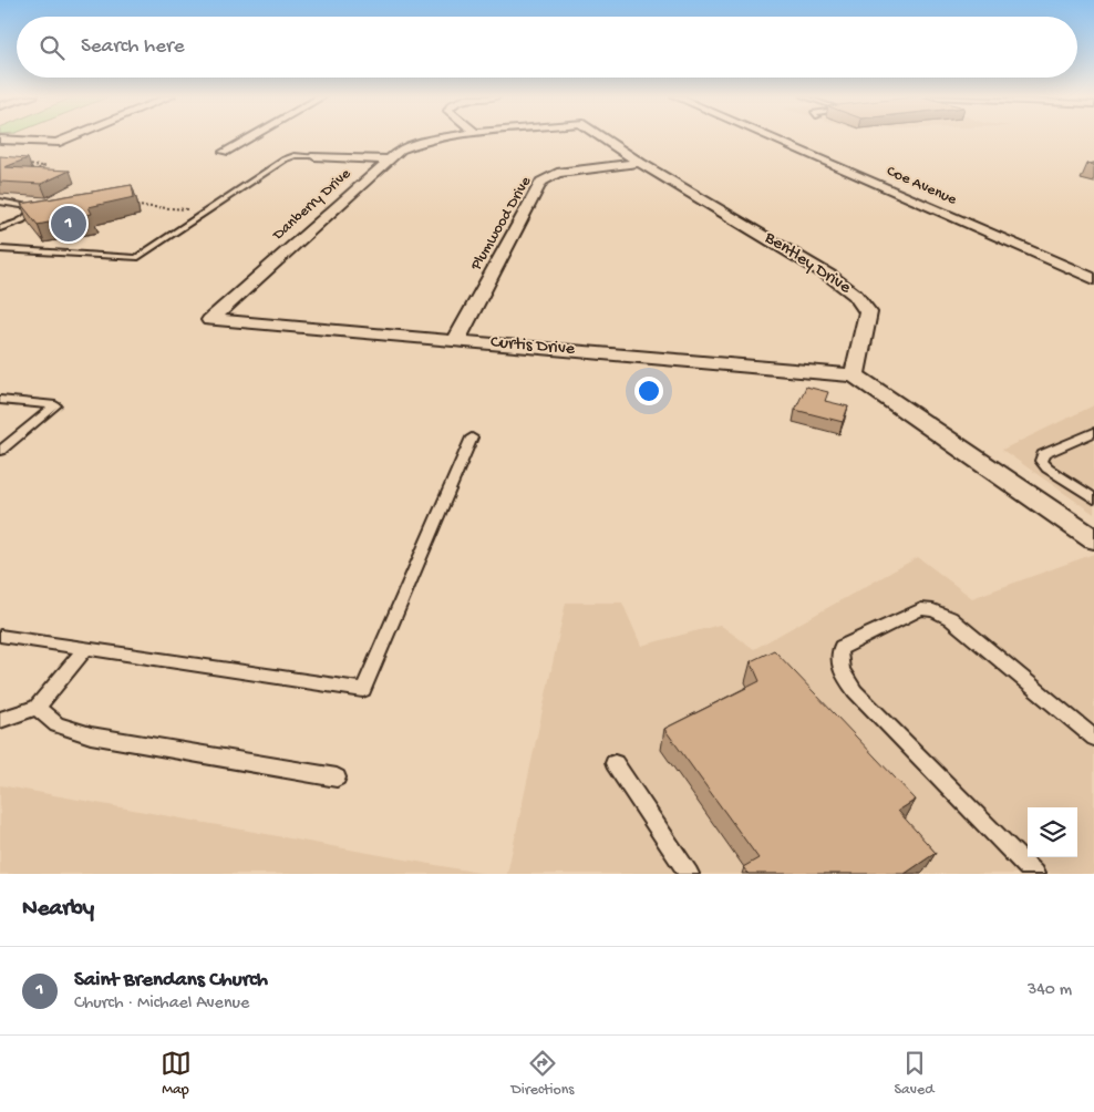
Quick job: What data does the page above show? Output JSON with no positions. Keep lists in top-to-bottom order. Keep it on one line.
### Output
{"streets":{"street":["Coe Avenue","Danberry Drive","Plumwood Drive","Bentley Drive","Curtis Drive"]},"crossings":[["Danberry Drive","Curtis Drive"],["Plumwood Drive","Bentley Drive"],["Plumwood Drive","Curtis Drive"],["Bentley Drive","Curtis Drive"]],"page":{"search":"Search here","pins":"1","heading":"Nearby","list":[{"mark":"1","name":"Saint Brendans Church","note":"Church · Michael Avenue","value":"340 m"}],"nav":["Map","Directions","Saved"]}}
